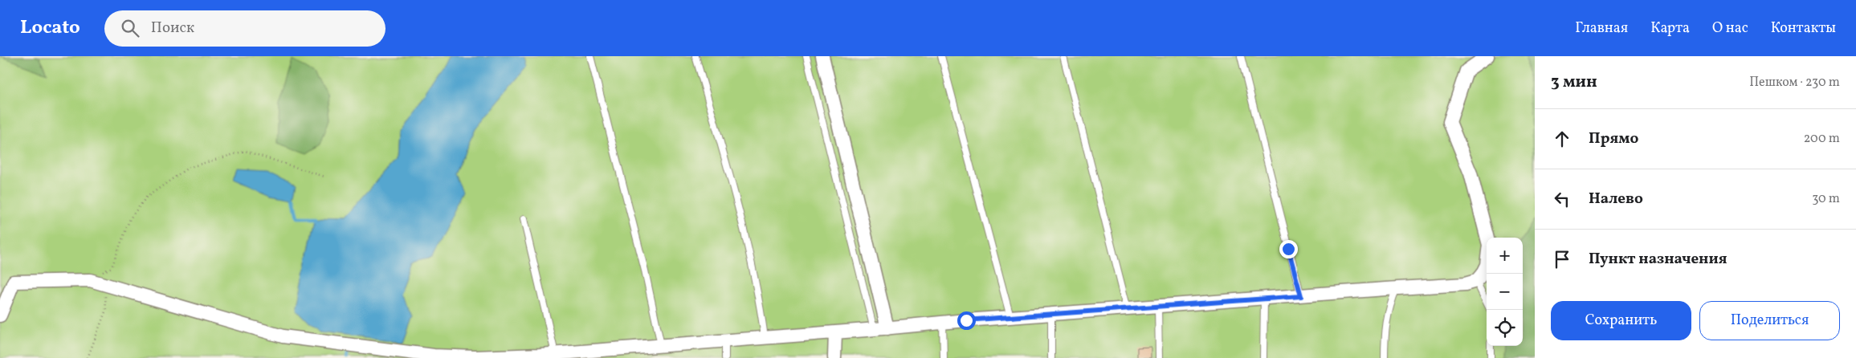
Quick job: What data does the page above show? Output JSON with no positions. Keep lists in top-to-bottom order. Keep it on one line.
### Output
{"page":{"header":"Locato","search":"Поиск","nav":["Главная","Карта","О нас","Контакты"],"heading":["3 мин","Пешком · 230 m"],"list":[["Прямо","200 m"],["Налево","30 m"],"Пункт назначения"],"map_buttons":["+","−"],"buttons":["Сохранить","Поделиться"]}}
